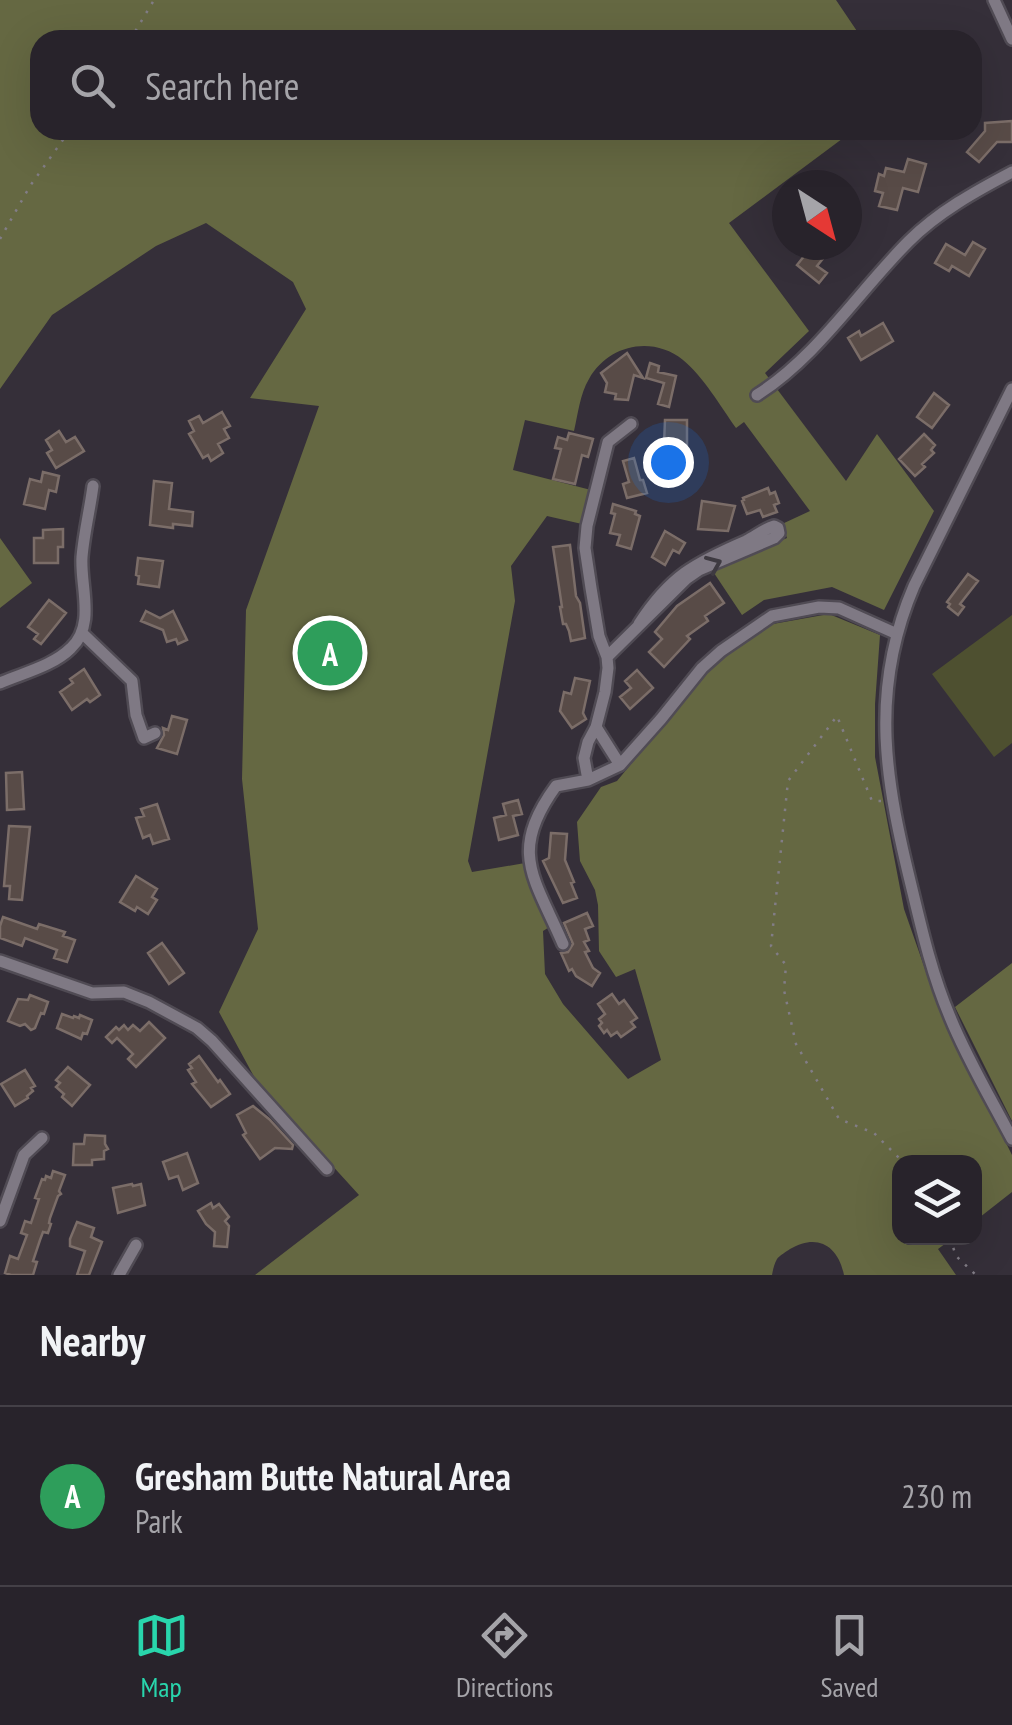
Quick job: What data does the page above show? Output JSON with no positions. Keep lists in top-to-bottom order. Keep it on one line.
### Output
{"north":"bottom right","page":{"search":"Search here","pins":"A","heading":"Nearby","list":[{"mark":"A","name":"Gresham Butte Natural Area","note":"Park","value":"230 m"}],"nav":["Map","Directions","Saved"]}}
